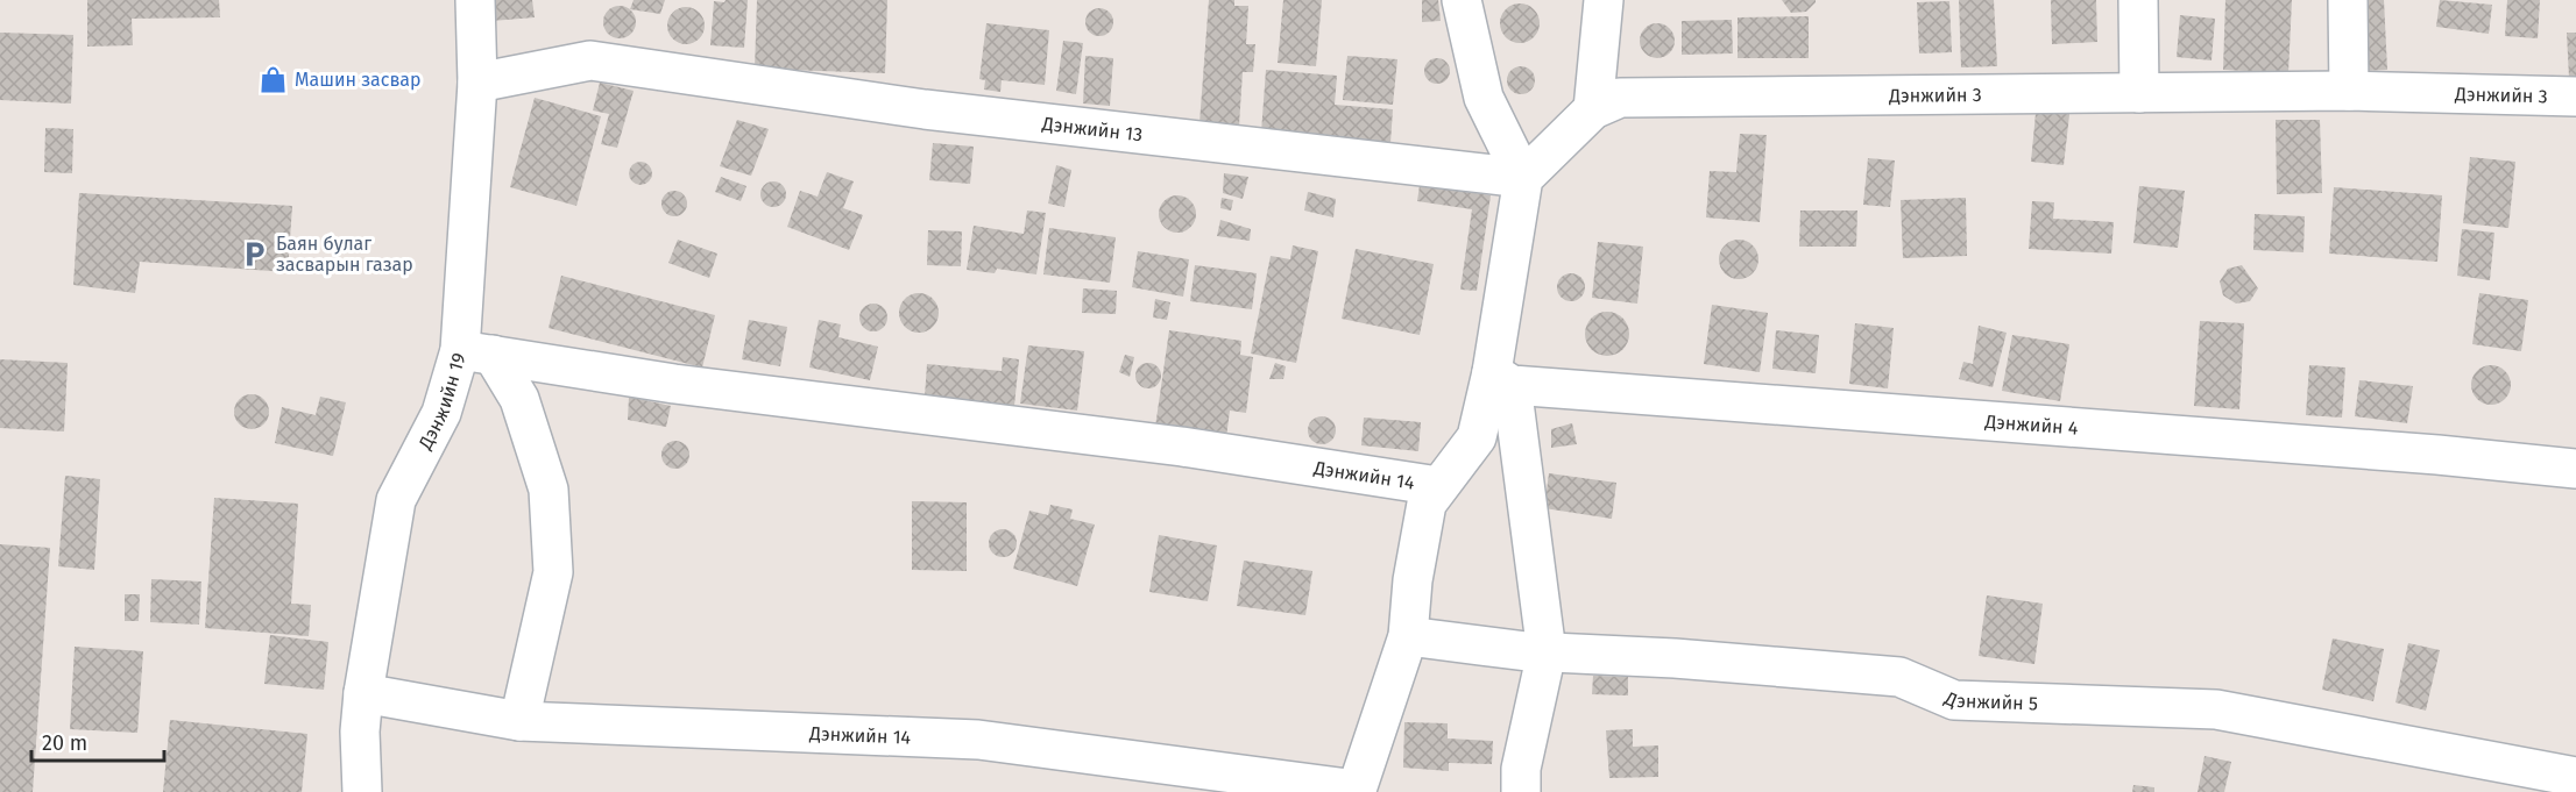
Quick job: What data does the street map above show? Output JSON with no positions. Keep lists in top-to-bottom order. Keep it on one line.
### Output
{"streets":{"street":["Дэнжийн 3","Дэнжийн 13","Дэнжийн 19","Дэнжийн 4","Дэнжийн 14","Дэнжийн 5"]},"crossings":[["Дэнжийн 3","Дэнжийн 13"],["Дэнжийн 13","Дэнжийн 19"],["Дэнжийн 19","Дэнжийн 14"],["Дэнжийн 14","Дэнжийн 5"]],"places":{"shop":["Машин засвар"],"parking":["Баян булаг засварын газар"]},"scale_bar":"20 m"}
